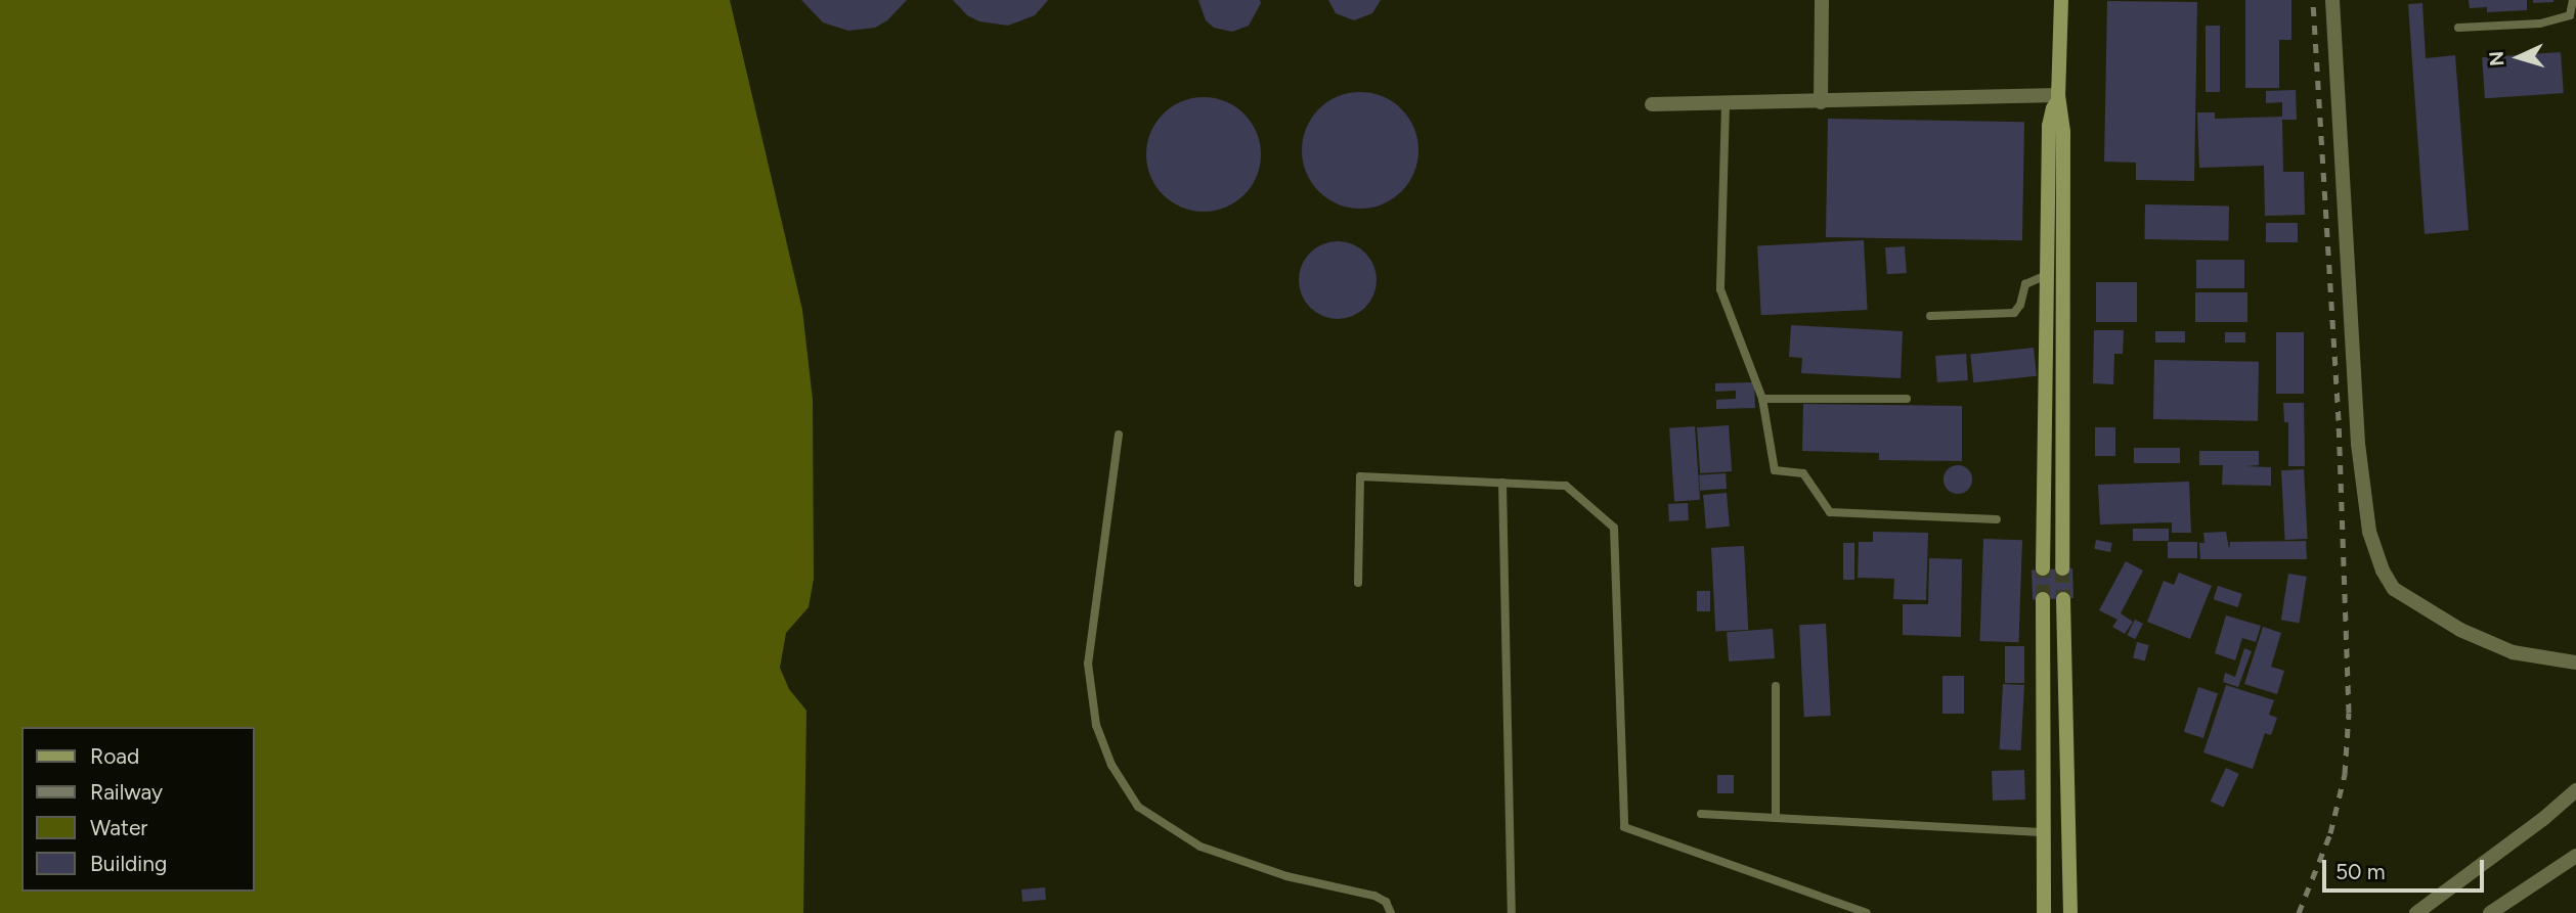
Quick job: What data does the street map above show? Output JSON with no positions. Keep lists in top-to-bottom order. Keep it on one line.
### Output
{"legend":["Road","Railway","Water","Building"],"scale_bar":"50 m","north":"left"}
